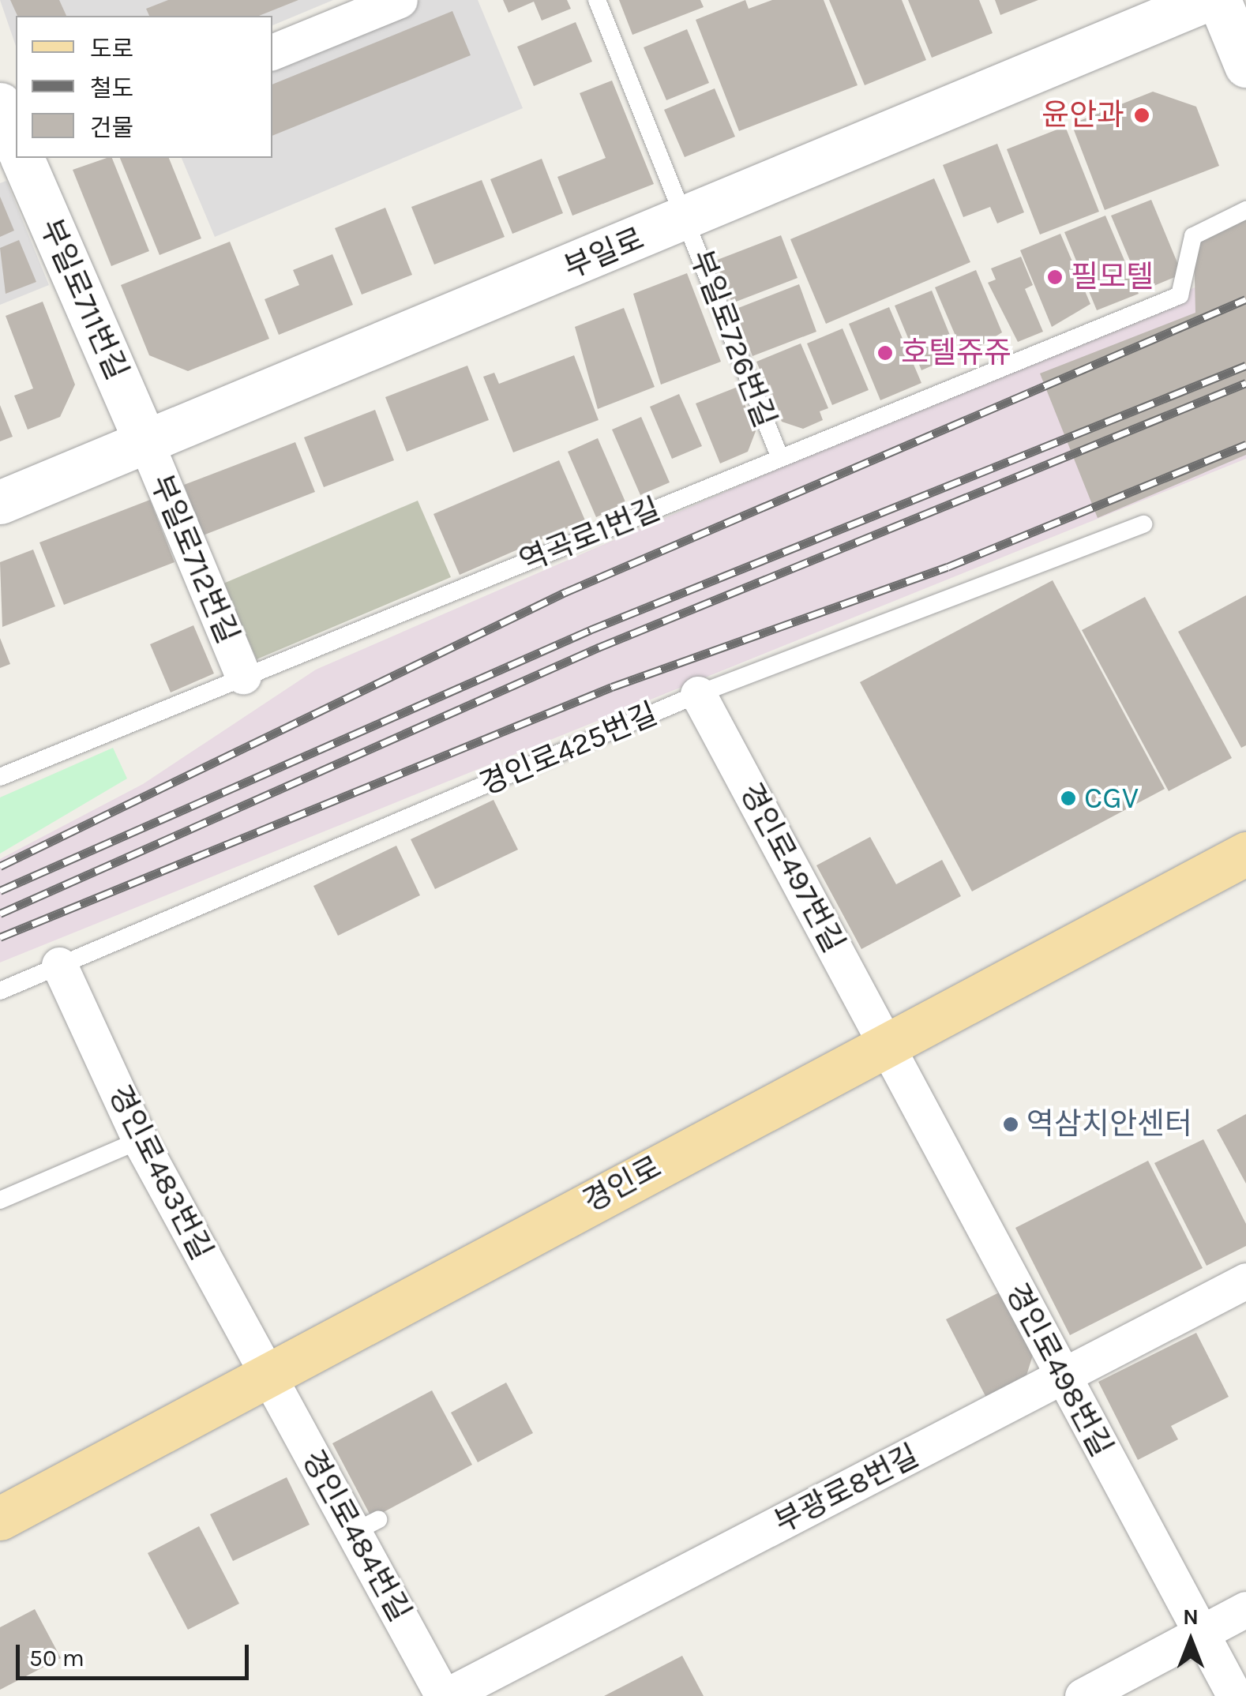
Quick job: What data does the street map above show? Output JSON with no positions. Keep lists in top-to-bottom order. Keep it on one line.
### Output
{"streets":{"main road":["경인로"],"street":["부일로","부일로711번길","부일로712번길","경인로497번길","경인로483번길","경인로498번길","부광로8번길","경인로484번길"],"lane":["부일로726번길","역곡로1번길","경인로425번길"]},"crossings":[["부일로","부일로711번길"],["부일로","부일로726번길"],["부일로","부일로712번길"],["부일로711번길","부일로712번길"],["부일로726번길","역곡로1번길"],["역곡로1번길","부일로712번길"],["경인로425번길","경인로497번길"],["경인로425번길","경인로483번길"],["경인로497번길","경인로"],["경인로497번길","경인로498번길"],["경인로483번길","경인로"],["경인로483번길","경인로484번길"],["경인로","경인로498번길"],["경인로","경인로484번길"],["경인로498번길","부광로8번길"],["부광로8번길","경인로484번길"]],"places":["윤안과","필모텔","호텔쥬쥬","CGV","역삼치안센터"],"legend":["도로","철도","건물"],"scale_bar":"50 m","north":"top"}
